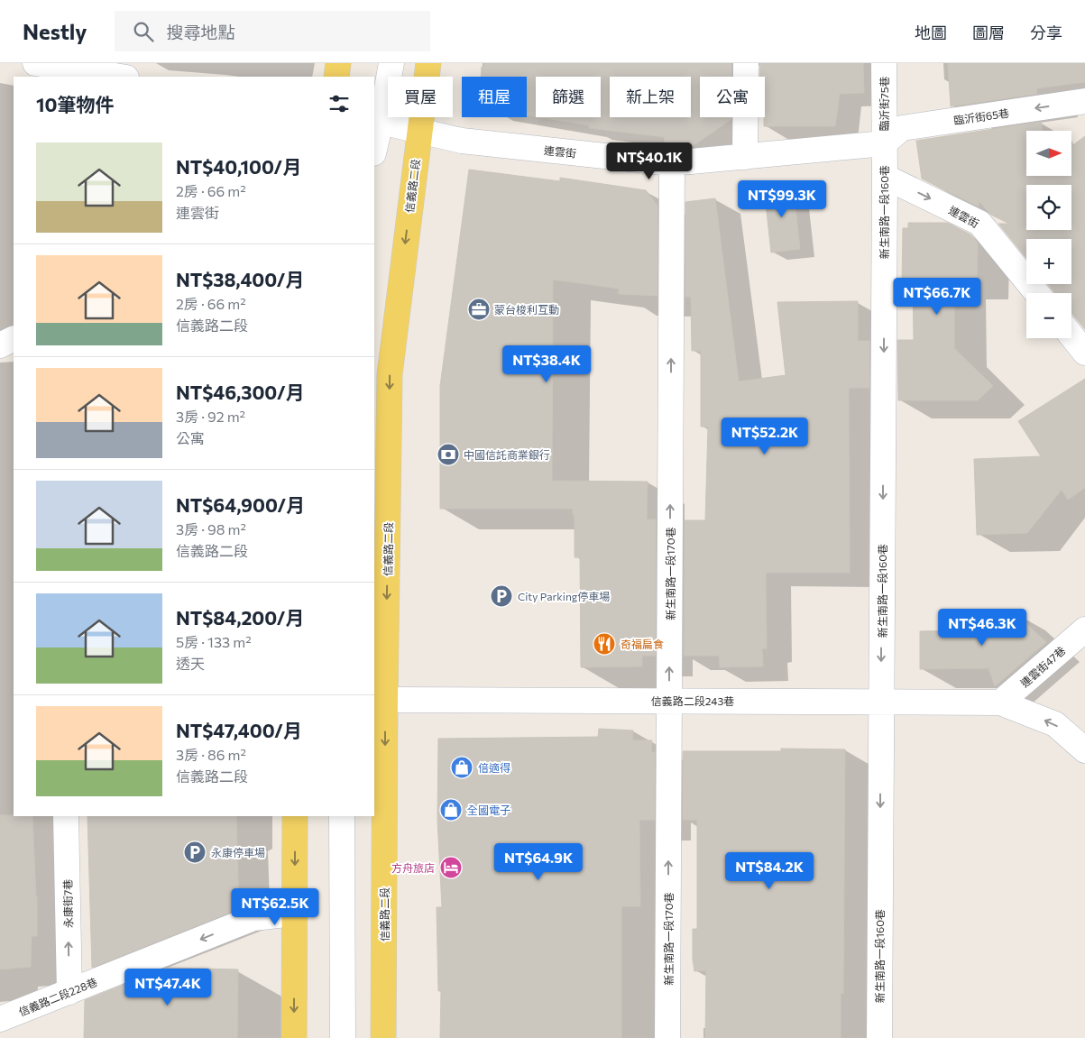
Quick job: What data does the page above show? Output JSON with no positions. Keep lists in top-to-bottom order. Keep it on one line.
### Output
{"streets":{"main road":["信義路二段"],"street":["臨沂街75巷","臨沂街65巷","連雲街","新生南路一段160巷","新生南路一段170巷","連雲街47巷","信義路二段243巷","永康街7巷","信義路二段228巷"]},"crossings":[["臨沂街75巷","臨沂街65巷"],["臨沂街75巷","連雲街"],["臨沂街75巷","新生南路一段160巷"],["臨沂街65巷","連雲街"],["臨沂街65巷","新生南路一段160巷"],["連雲街","信義路二段"],["連雲街","新生南路一段160巷"],["連雲街","新生南路一段170巷"],["信義路二段","信義路二段243巷"],["新生南路一段160巷","信義路二段243巷"],["新生南路一段170巷","信義路二段243巷"],["連雲街47巷","信義路二段243巷"],["永康街7巷","信義路二段228巷"]],"one_way":["臨沂街65巷","信義路二段","新生南路一段160巷","新生南路一段170巷","永康街7巷","信義路二段228巷"],"places":{"office":["蒙台梭利互動"],"bank":["中國信託商業銀行"],"parking":["City Parking停車場","永康停車場"],"restaurant":["奇福扁食"],"shop":["倍適得","全國電子"],"hotel":["方舟旅店"]},"north":"right","page":{"header":"Nestly","search":"搜尋地點","nav":["地圖","圖層","分享"],"chip":["買屋","租屋","篩選","新上架","公寓"],"heading":"10筆物件","map_buttons":["+","−"],"list":[{"name":"NT$40,100/月","note":"2房 · 66 m² · 連雲街"},{"name":"NT$38,400/月","note":"2房 · 66 m² · 信義路二段"},{"name":"NT$46,300/月","note":"3房 · 92 m² · 公寓"},{"name":"NT$64,900/月","note":"3房 · 98 m² · 信義路二段"},{"name":"NT$84,200/月","note":"5房 · 133 m² · 透天"},{"name":"NT$47,400/月","note":"3房 · 86 m² · 信義路二段"}],"price":["NT$40.1K","NT$99.3K","NT$66.7K","NT$38.4K","NT$52.2K","NT$46.3K","NT$64.9K","NT$84.2K","NT$62.5K","NT$47.4K"]}}
